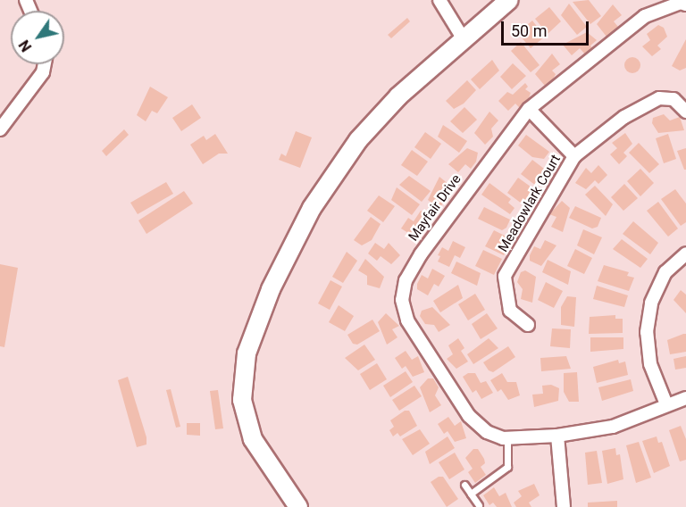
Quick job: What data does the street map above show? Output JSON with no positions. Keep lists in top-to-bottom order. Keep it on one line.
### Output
{"streets":{"street":["Meadowlark Court","Mayfair Drive"]},"scale_bar":"50 m","north":"bottom left"}
